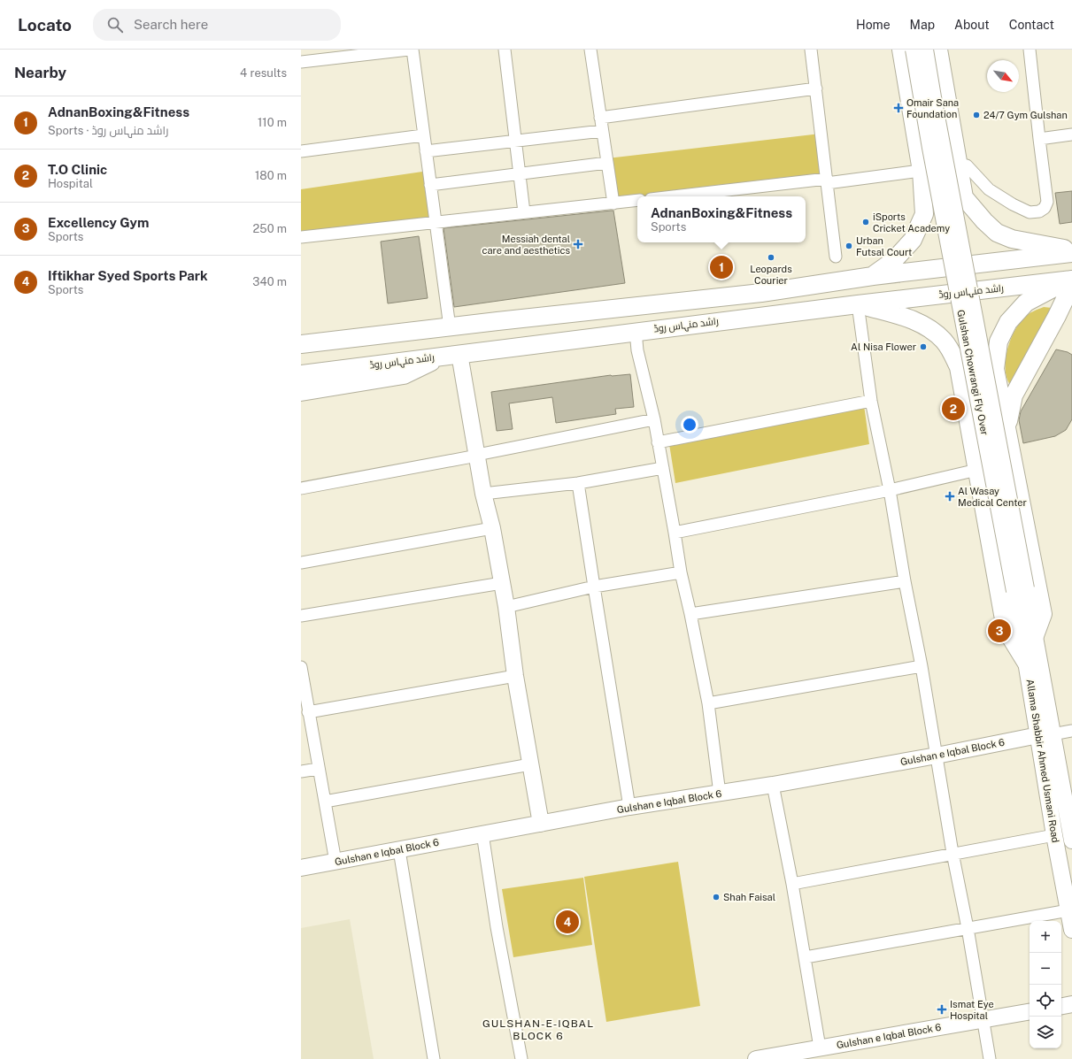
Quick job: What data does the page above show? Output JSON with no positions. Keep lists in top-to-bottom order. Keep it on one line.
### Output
{"streets":{"main road":["راشد منہاس روڈ","Gulshan Chowrangi Fly Over","Gulshan e Iqbal Block 6","Allama Shabbir Ahmed Usmani Road"]},"crossings":[["Gulshan Chowrangi Fly Over","Allama Shabbir Ahmed Usmani Road"],["Gulshan e Iqbal Block 6","Allama Shabbir Ahmed Usmani Road"]],"districts":["GULSHAN-E-IQBAL BLOCK 6"],"places":{"health":["Omair Sana Foundation","Messiah dental care and aesthetics","Al Wasay Medical Center","Ismat Eye Hospital"],"other":["24/7 Gym Gulshan","iSports Cricket Academy","Urban Futsal Court","Leopards Courier","Al Nisa Flower","Shah Faisal"]},"north":"bottom right","page":{"header":"Locato","search":"Search here","nav":["Home","Map","About","Contact"],"heading":["Nearby","4 results"],"list":[{"mark":"1","name":"AdnanBoxing&Fitness","note":"Sports · راشد منہاس روڈ","value":"110 m"},{"mark":"2","name":"T.O Clinic","note":"Hospital","value":"180 m"},{"mark":"3","name":"Excellency Gym","note":"Sports","value":"250 m"},{"mark":"4","name":"Iftikhar Syed Sports Park","note":"Sports","value":"340 m"}],"popup":["AdnanBoxing&Fitness","Sports"],"pins":["1","2","3","4"],"map_buttons":["+","−"]}}
